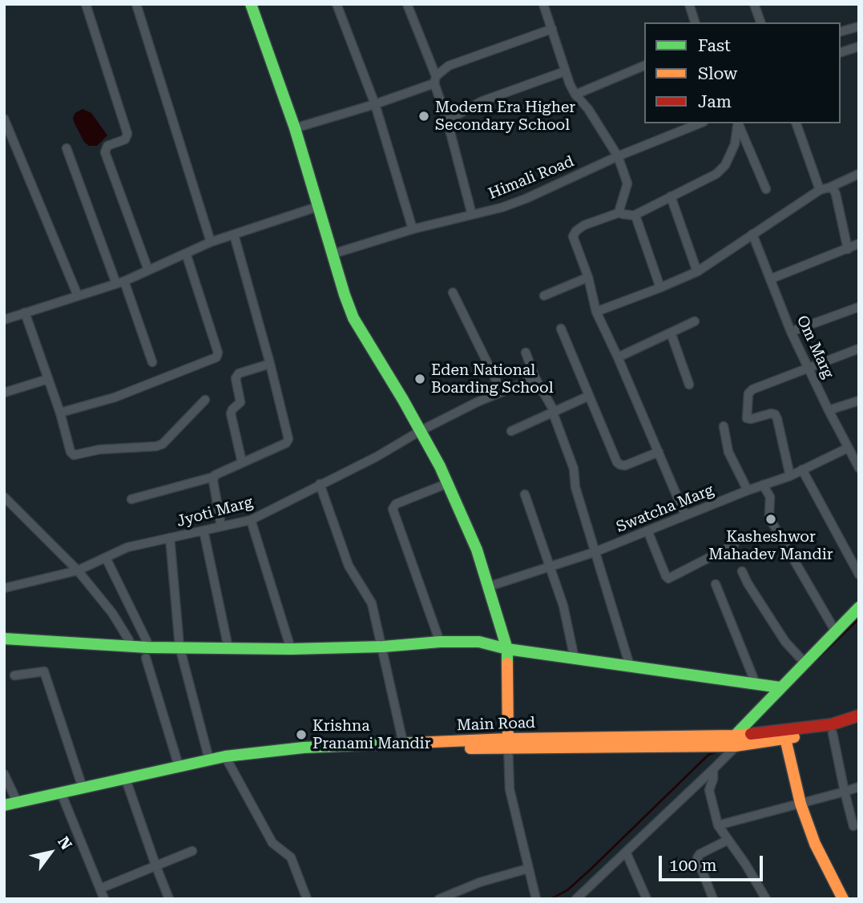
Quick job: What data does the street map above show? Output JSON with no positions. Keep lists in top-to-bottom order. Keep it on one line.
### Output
{"streets":{"street":["Himali Road","Om Marg","Swatcha Marg","Jyoti Marg","Main Road"]},"crossings":[["Om Marg","Swatcha Marg"]],"places":["Modern Era Higher Secondary School","Eden National Boarding School","Kasheshwor Mahadev Mandir","Krishna Pranami Mandir"],"legend":["Fast","Slow","Jam"],"scale_bar":"100 m","north":"top right"}
